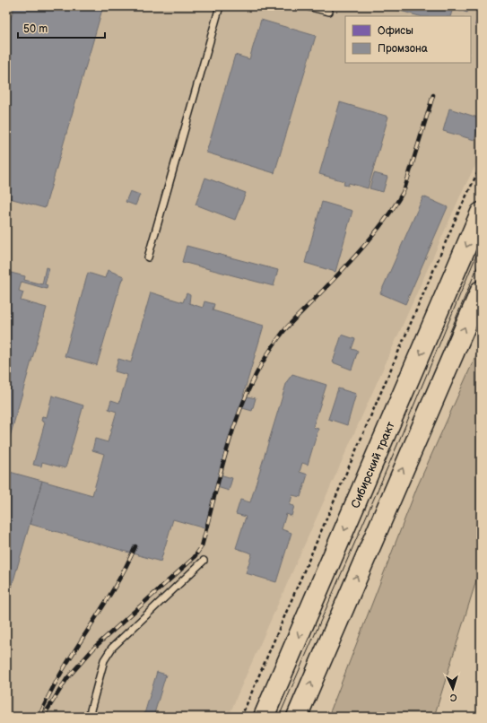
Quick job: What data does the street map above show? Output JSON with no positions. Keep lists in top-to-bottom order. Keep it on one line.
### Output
{"streets":{"main road":["Сибирский тракт"]},"legend":["Офисы","Промзона"],"scale_bar":"50 m","north":"bottom"}
